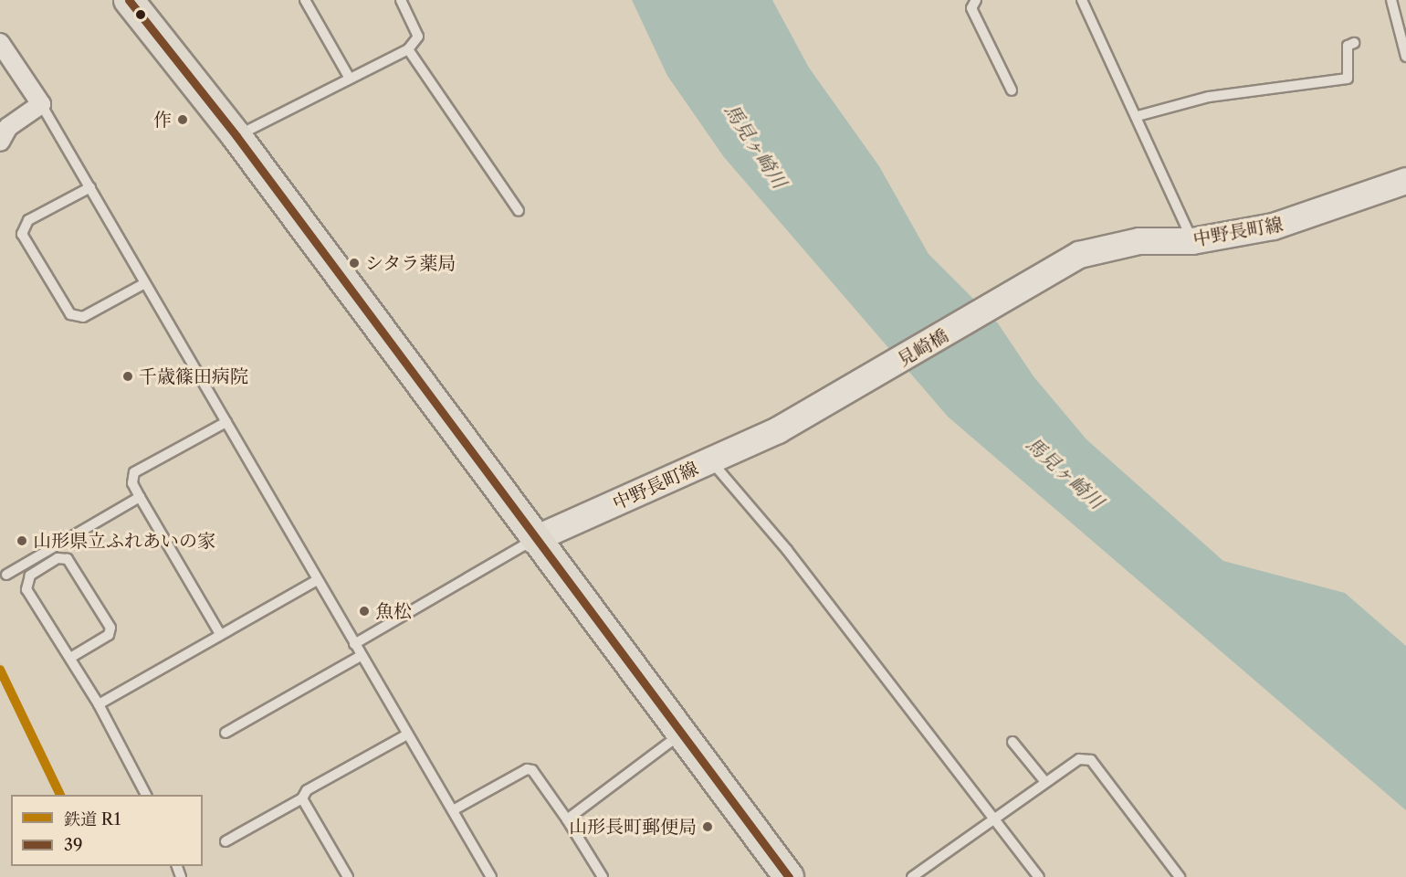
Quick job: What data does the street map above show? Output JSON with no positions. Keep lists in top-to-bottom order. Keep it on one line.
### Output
{"streets":{"main road":["中野長町線","見崎橋"]},"crossings":[["中野長町線","見崎橋"]],"water":["馬見ヶ崎川"],"places":["作","シタラ薬局","千歳篠田病院","山形県立ふれあいの家","魚松","山形長町郵便局"],"lines":["transit line 39","rail line R1"],"legend":["鉄道 R1","39"]}
